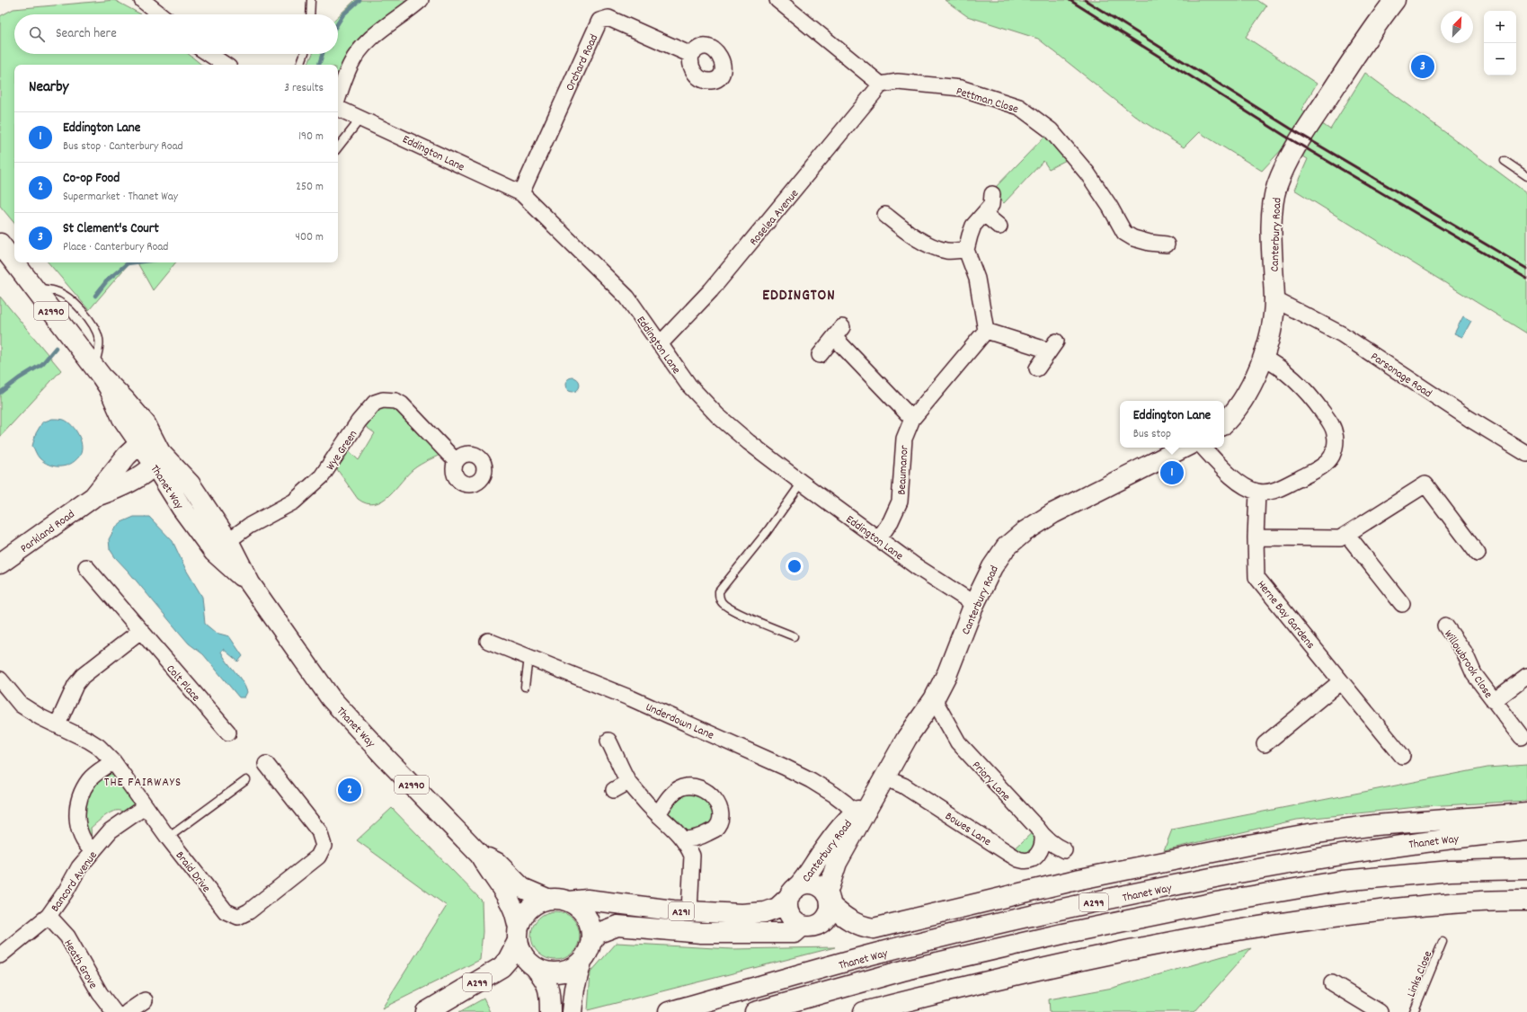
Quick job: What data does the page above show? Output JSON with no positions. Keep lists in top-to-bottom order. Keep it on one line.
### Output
{"streets":{"main road":["Canterbury Road","A2990","Thanet Way","Parkland Road","A299","A291"],"street":["Orchard Road","Pettman Close","Eddington Lane","Roselea Avenue","Parsonage Road","Wye Green","Beaumanor","Herne Bay Gardens","Willowbrook Close","Colt Place","Underdown Lane","Priory Lane","Bowes Lane","Braid Drive","Bancord Avenue","Heath Grove"],"lane":["Links Close"]},"crossings":[["Orchard Road","Eddington Lane"],["Pettman Close","Roselea Avenue"],["Eddington Lane","Roselea Avenue"],["Eddington Lane","Canterbury Road"],["Eddington Lane","Beaumanor"],["Canterbury Road","Parsonage Road"],["Canterbury Road","Underdown Lane"],["Canterbury Road","Priory Lane"],["Canterbury Road","Bowes Lane"],["Canterbury Road","A299"],["Canterbury Road","A291"],["Wye Green","Thanet Way"],["Thanet Way","Parkland Road"],["Thanet Way","A299"],["Thanet Way","A291"],["Priory Lane","Bowes Lane"],["Braid Drive","Bancord Avenue"],["Bancord Avenue","Heath Grove"],["A299","A291"]],"districts":["EDDINGTON","THE FAIRWAYS"],"north":"top right","page":{"map_buttons":["+","−"],"search":"Search here","pins":["3","1","2"],"heading":["Nearby","3 results"],"list":[{"mark":"1","name":"Eddington Lane","note":"Bus stop · Canterbury Road","value":"190 m"},{"mark":"2","name":"Co-op Food","note":"Supermarket · Thanet Way","value":"250 m"},{"mark":"3","name":"St Clement's Court","note":"Place · Canterbury Road","value":"400 m"}],"popup":["Eddington Lane","Bus stop"]}}
